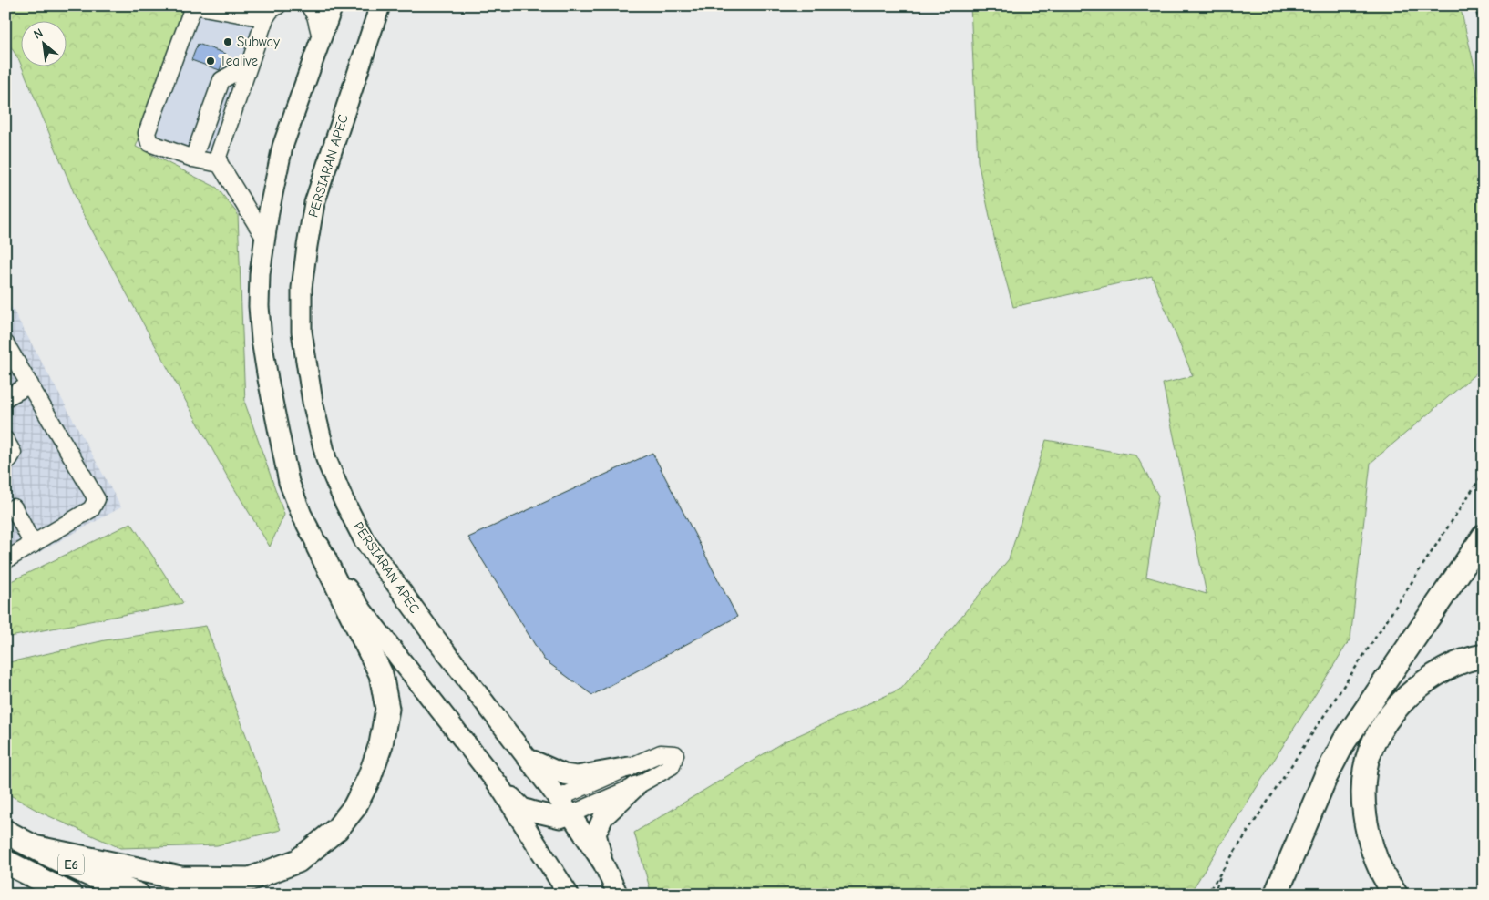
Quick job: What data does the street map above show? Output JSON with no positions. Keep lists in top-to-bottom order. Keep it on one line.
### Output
{"streets":{"highway":["E6"],"main road":["PERSIARAN APEC"]},"places":["Subway","Tealive"],"north":"top left"}
